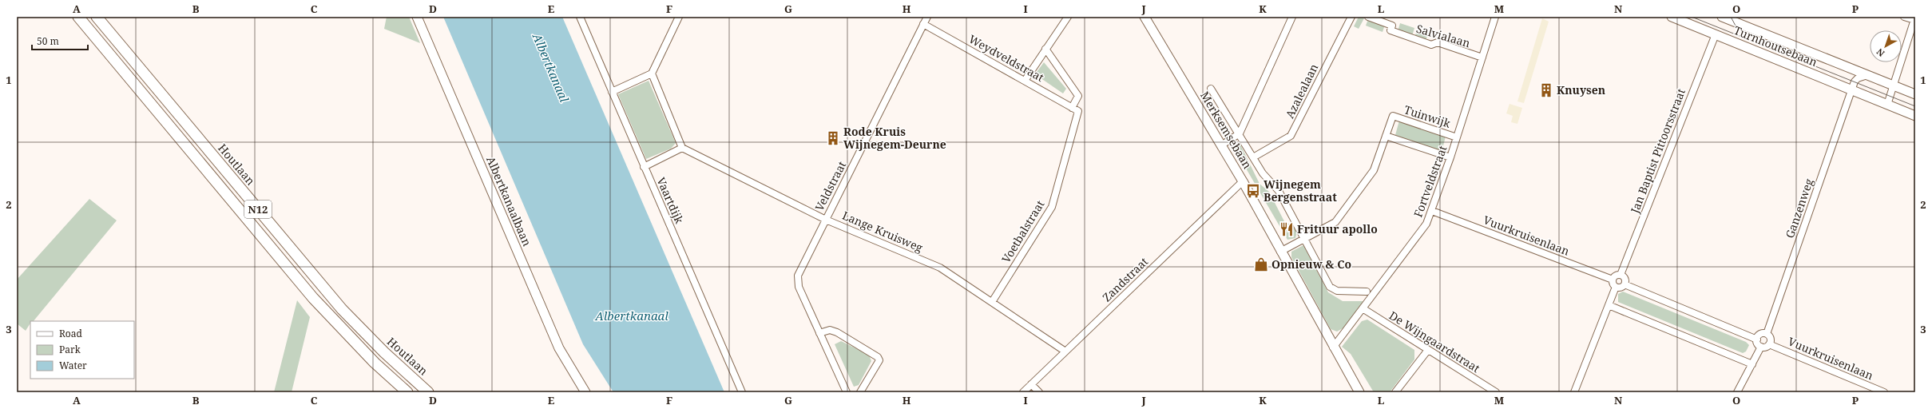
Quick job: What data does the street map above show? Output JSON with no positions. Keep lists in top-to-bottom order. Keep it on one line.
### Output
{"streets":{"main road":["Turnhoutsebaan","Merksemsebaan","Houtlaan","Albertkanaalbaan","N12"],"street":["Salvialaan","Weydveldstraat","Azalealaan","Tuinwijk","Jan Baptist Pittoorsstraat","Fortveldstraat","Veldstraat","Vaartdijk","Ganzenweg","Lange Kruisweg","Voetbalstraat","Vuurkruisenlaan","Zandstraat","De Wijngaardstraat"]},"crossings":[["Salvialaan","Fortveldstraat"],["Turnhoutsebaan","Jan Baptist Pittoorsstraat"],["Turnhoutsebaan","Ganzenweg"],["Weydveldstraat","Veldstraat"],["Weydveldstraat","Voetbalstraat"],["Azalealaan","Merksemsebaan"],["Tuinwijk","Merksemsebaan"],["Tuinwijk","Fortveldstraat"],["Merksemsebaan","Fortveldstraat"],["Merksemsebaan","Zandstraat"],["Jan Baptist Pittoorsstraat","Vuurkruisenlaan"],["Fortveldstraat","Vuurkruisenlaan"],["Fortveldstraat","De Wijngaardstraat"],["Veldstraat","Lange Kruisweg"],["Ganzenweg","Vuurkruisenlaan"],["Lange Kruisweg","Voetbalstraat"],["Lange Kruisweg","Zandstraat"]],"water":["Albertkanaal"],"places":{"building":["Knuysen","Rode Kruis Wijnegem-Deurne"],"bus stop":["Wijnegem Bergenstraat"],"restaurant":["Frituur apollo"],"shop":["Opnieuw & Co"]},"legend":["Road","Park","Water"],"scale_bar":"50 m","north":"bottom left","grid":{"columns":["A","B","C","D","E","F","G","H","I","J","K","L","M","N","O","P"],"rows":["1","2","3"]}}
